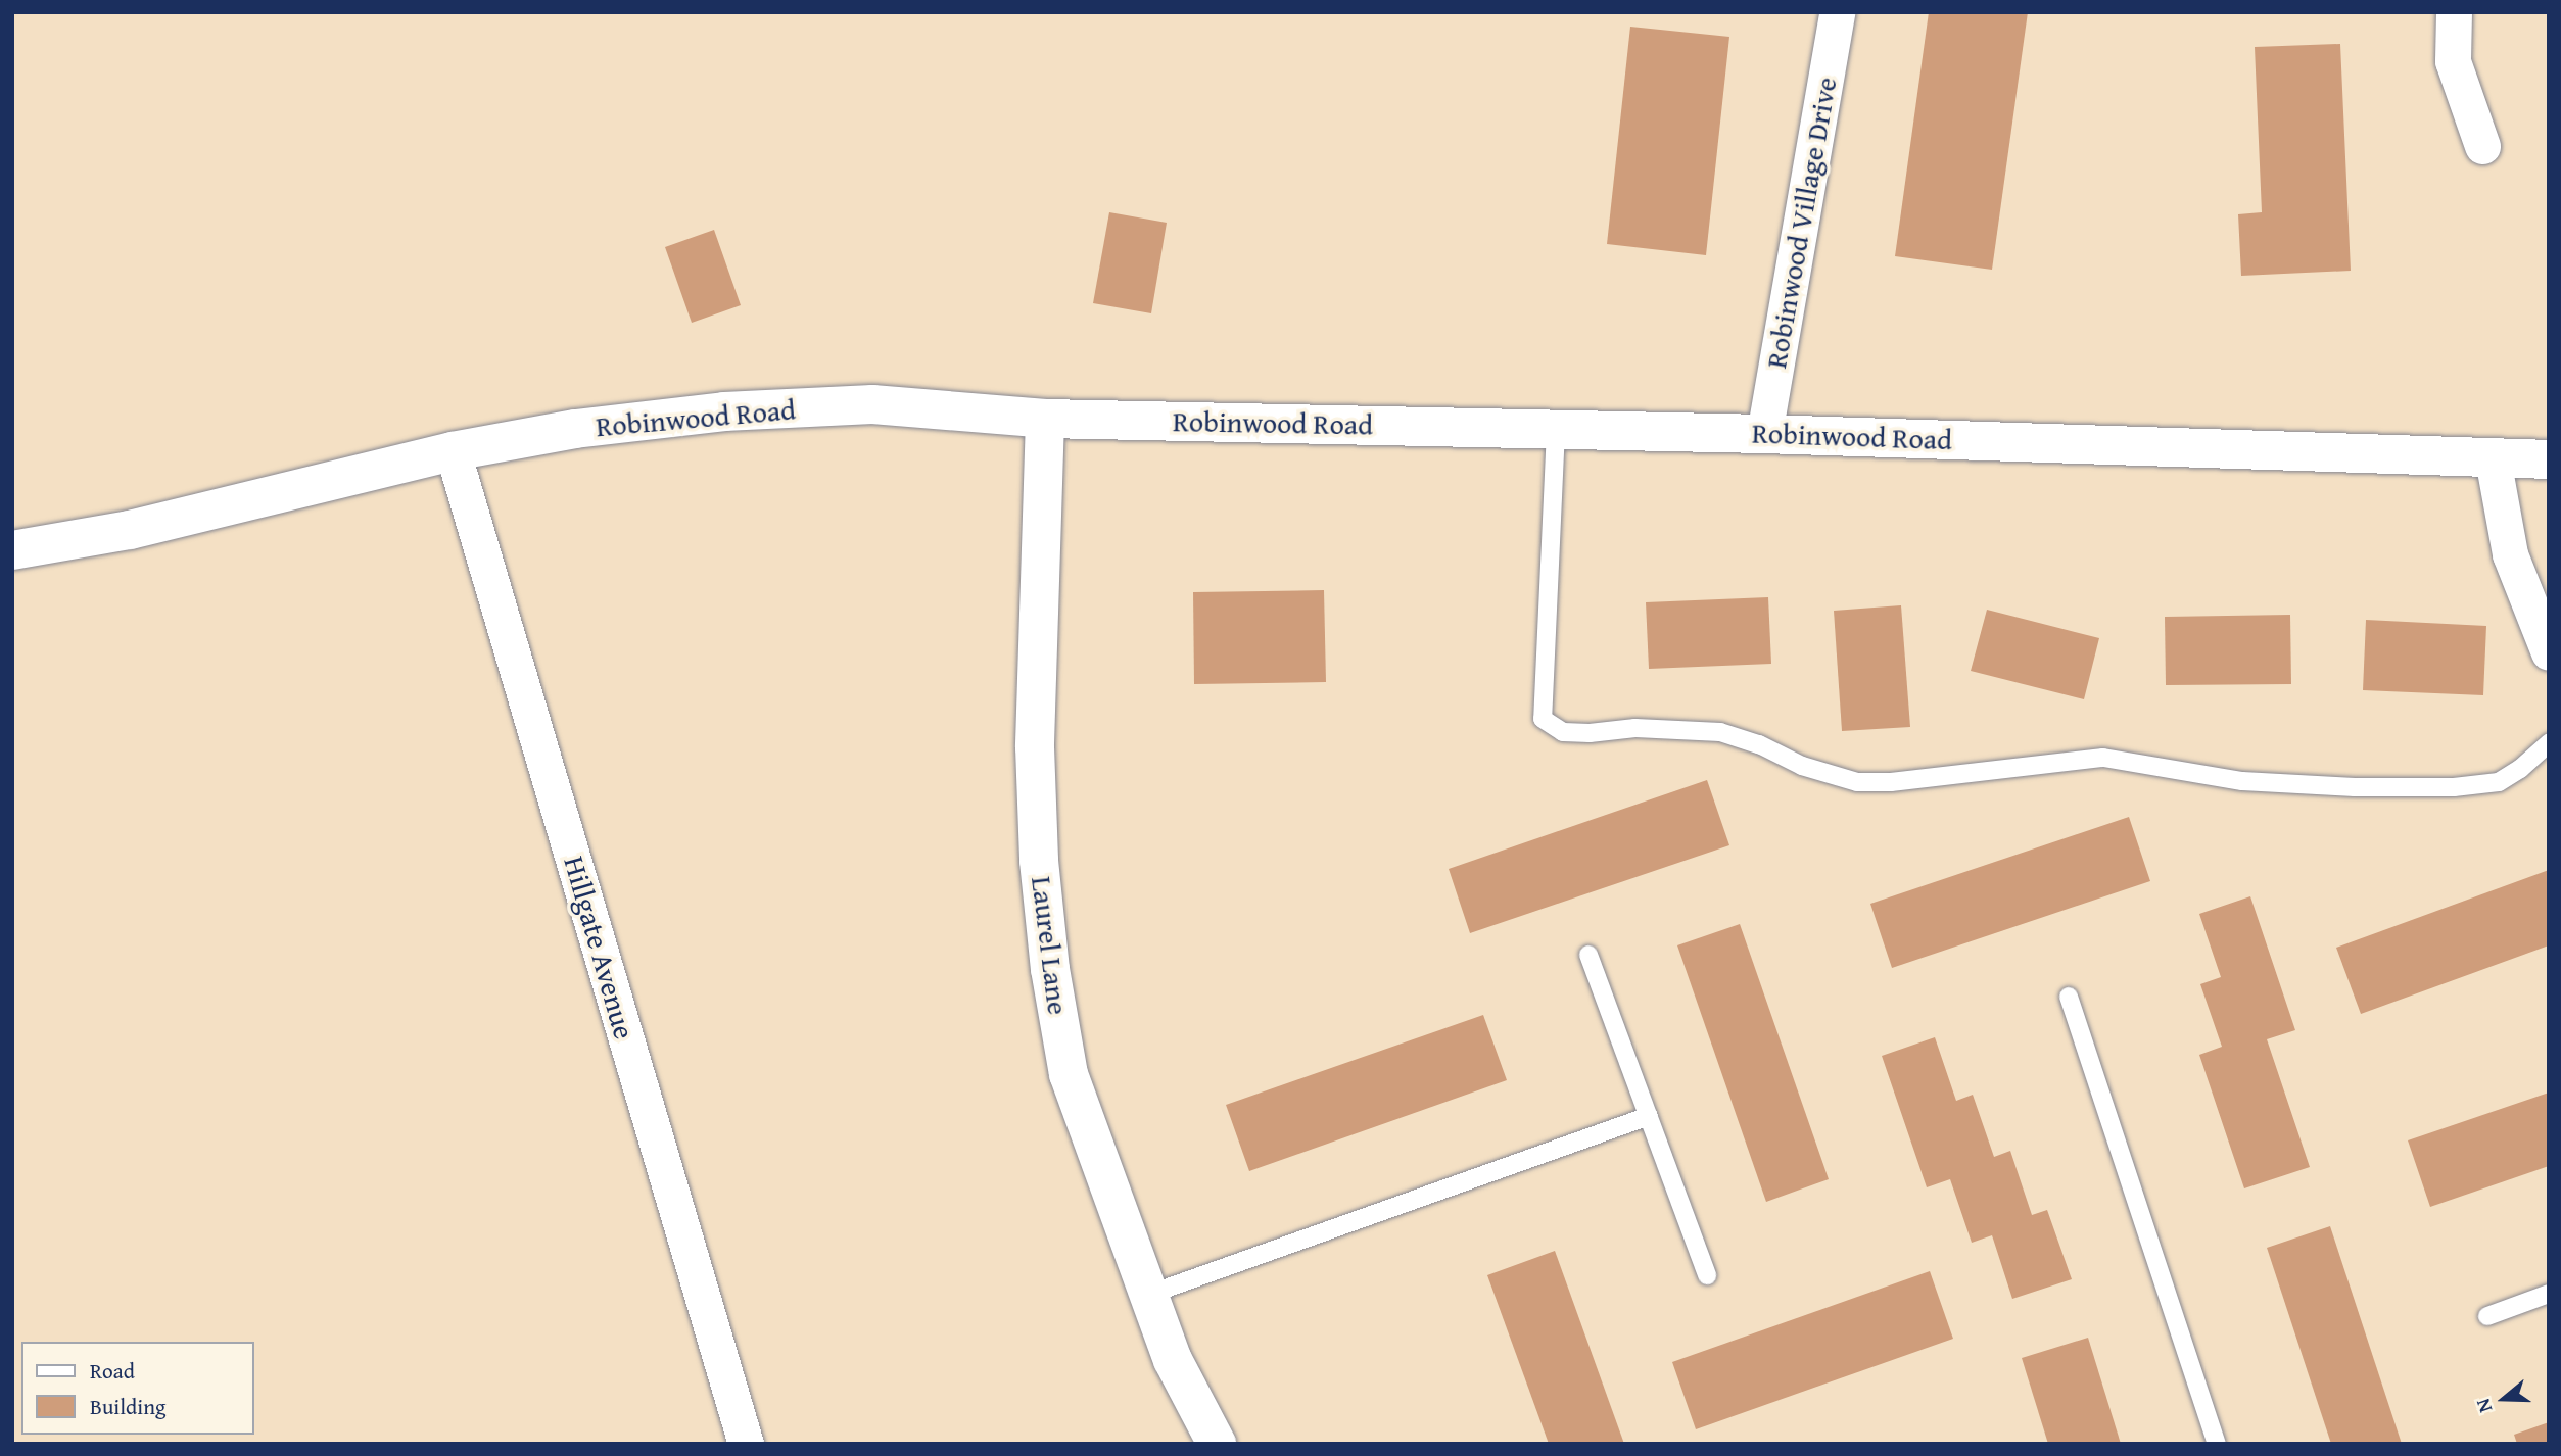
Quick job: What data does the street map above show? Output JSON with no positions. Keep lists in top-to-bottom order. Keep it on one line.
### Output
{"streets":{"main road":["Robinwood Road","Laurel Lane"],"street":["Robinwood Village Drive","Hillgate Avenue"]},"crossings":[["Robinwood Village Drive","Robinwood Road"],["Robinwood Road","Laurel Lane"],["Robinwood Road","Hillgate Avenue"]],"legend":["Road","Building"],"north":"left"}
